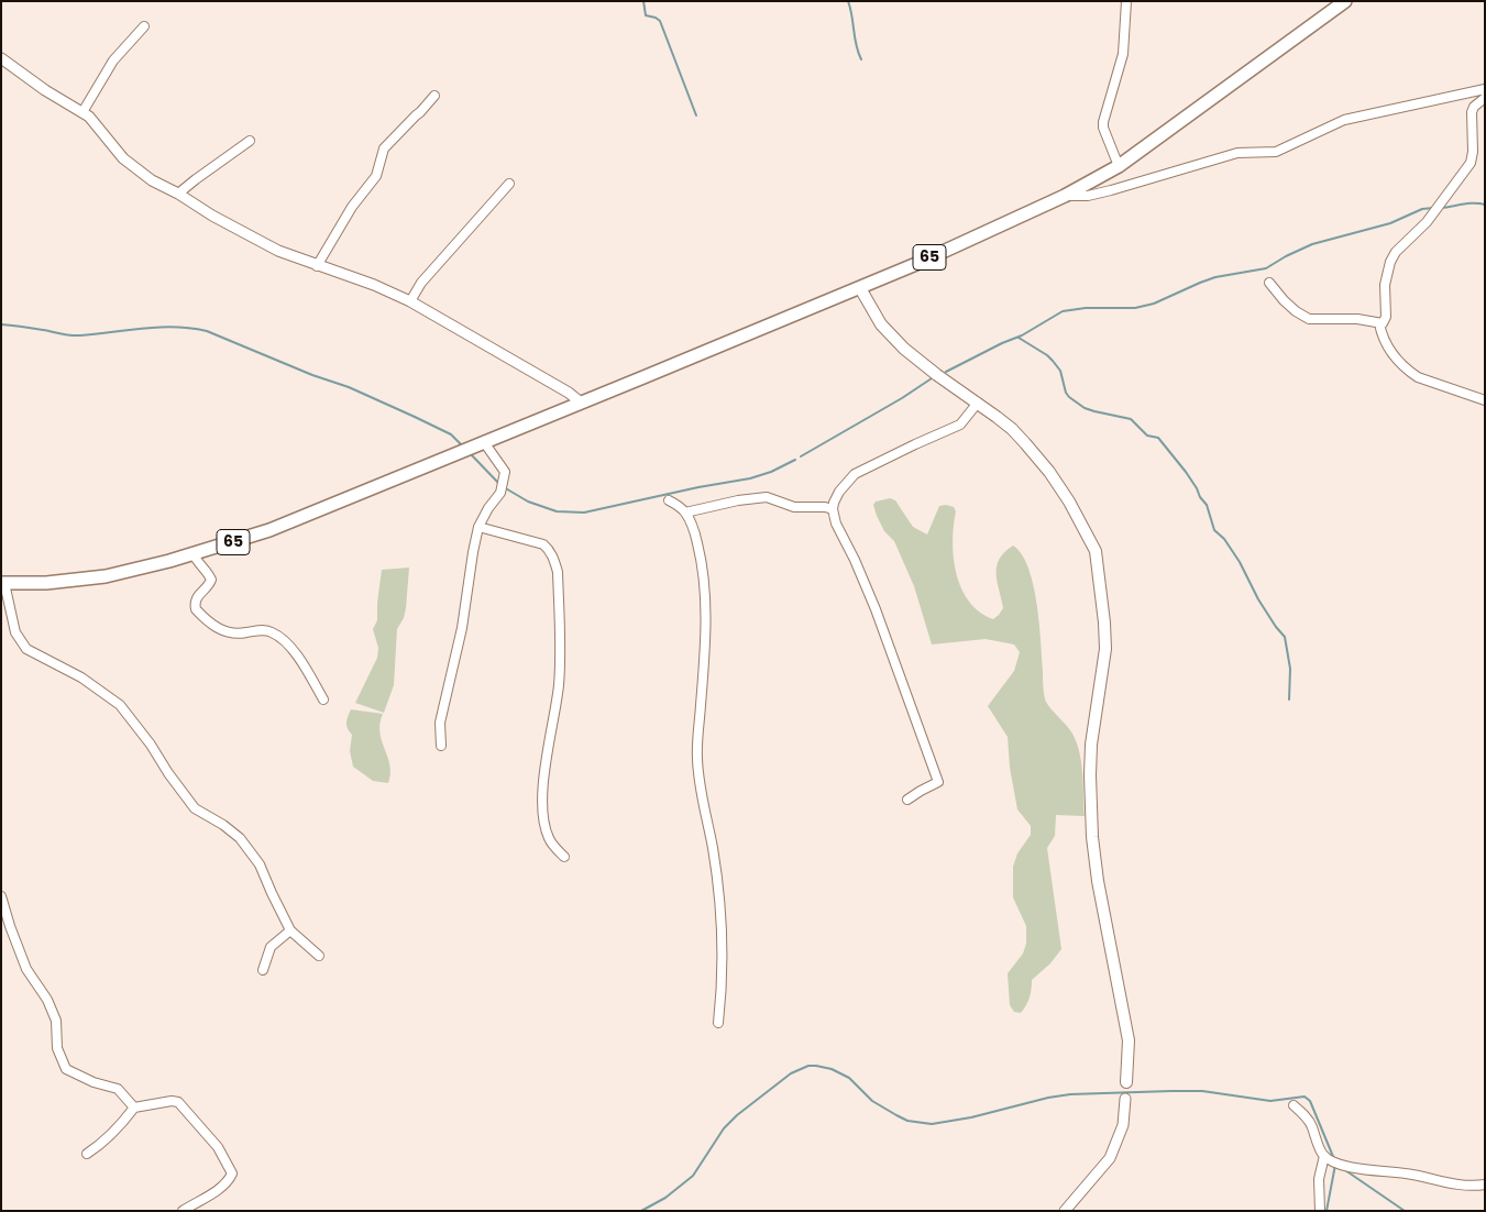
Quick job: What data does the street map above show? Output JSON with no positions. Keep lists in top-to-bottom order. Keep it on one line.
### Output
{"streets":{"main road":["65"]}}
